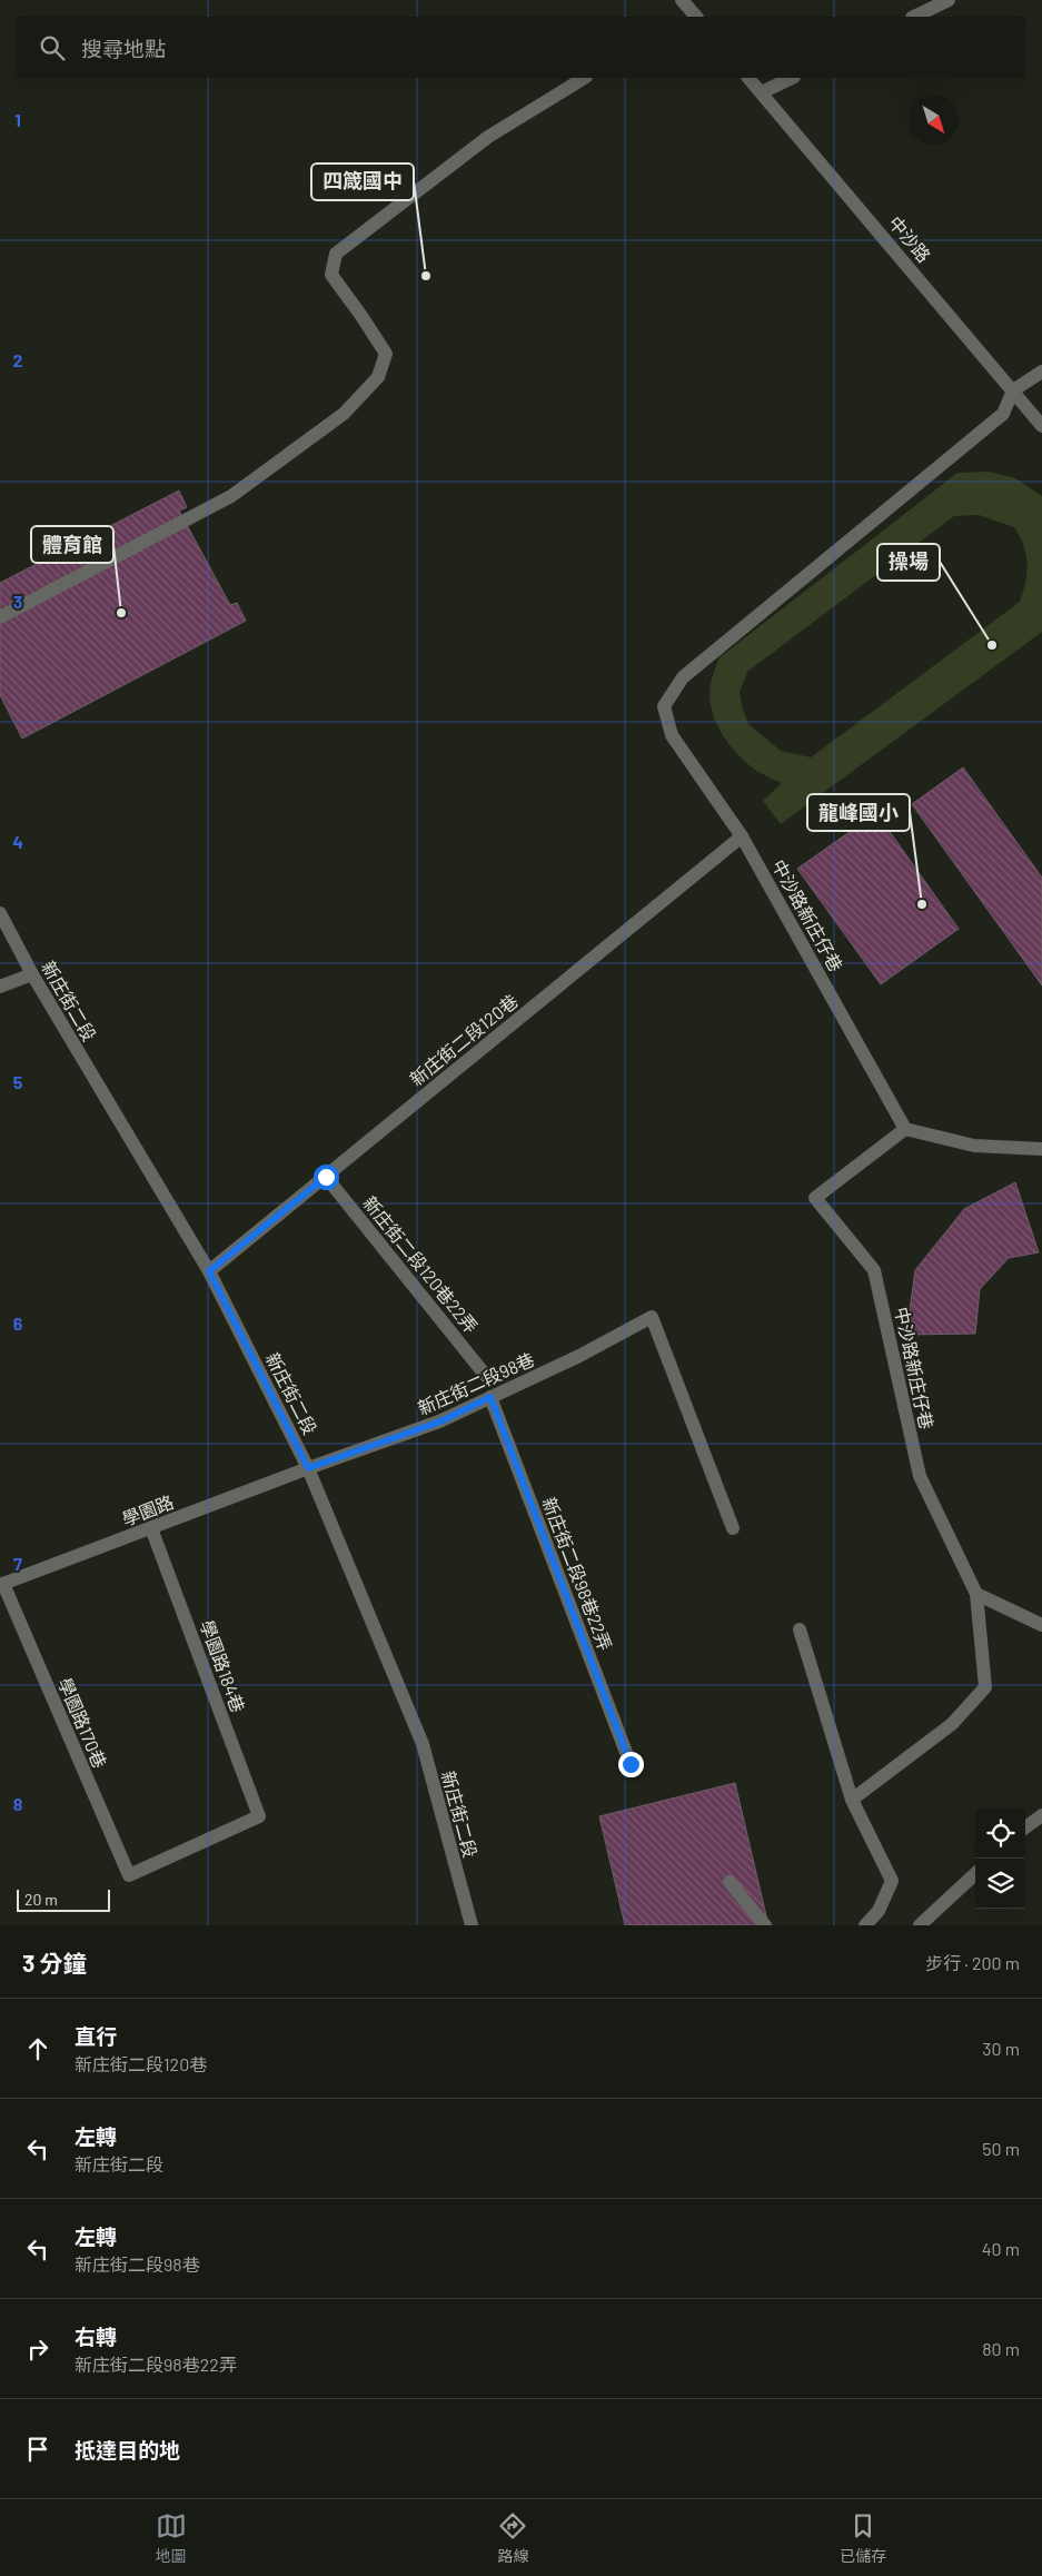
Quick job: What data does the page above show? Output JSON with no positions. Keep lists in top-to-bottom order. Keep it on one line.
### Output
{"streets":{"street":["中沙路","中沙路新庄仔巷","新庄街二段","新庄街二段120巷","新庄街二段120巷22弄","新庄街二段98巷","學園路","新庄街二段98巷22弄","學園路184巷","學園路170巷"]},"crossings":[["中沙路","中沙路新庄仔巷"],["中沙路新庄仔巷","新庄街二段120巷"],["新庄街二段","新庄街二段120巷"],["新庄街二段","新庄街二段98巷"],["新庄街二段","學園路"],["新庄街二段120巷","新庄街二段120巷22弄"],["新庄街二段98巷","學園路"],["新庄街二段98巷","新庄街二段98巷22弄"],["學園路","學園路184巷"],["學園路","學園路170巷"],["學園路184巷","學園路170巷"]],"places":["四箴國中","體育館","操場","龍峰國小"],"scale_bar":"20 m","north":"bottom right","page":{"search":"搜尋地點","scale":"20 m","heading":["3 分鐘","步行 · 200 m"],"list":[["直行","新庄街二段120巷","30 m"],["左轉","新庄街二段","50 m"],["左轉","新庄街二段98巷","40 m"],["右轉","新庄街二段98巷22弄","80 m"],"抵達目的地"],"nav":["地圖","路線","已儲存"]},"grid":{"rows":["1","2","3","4","5","6","7","8"]}}
